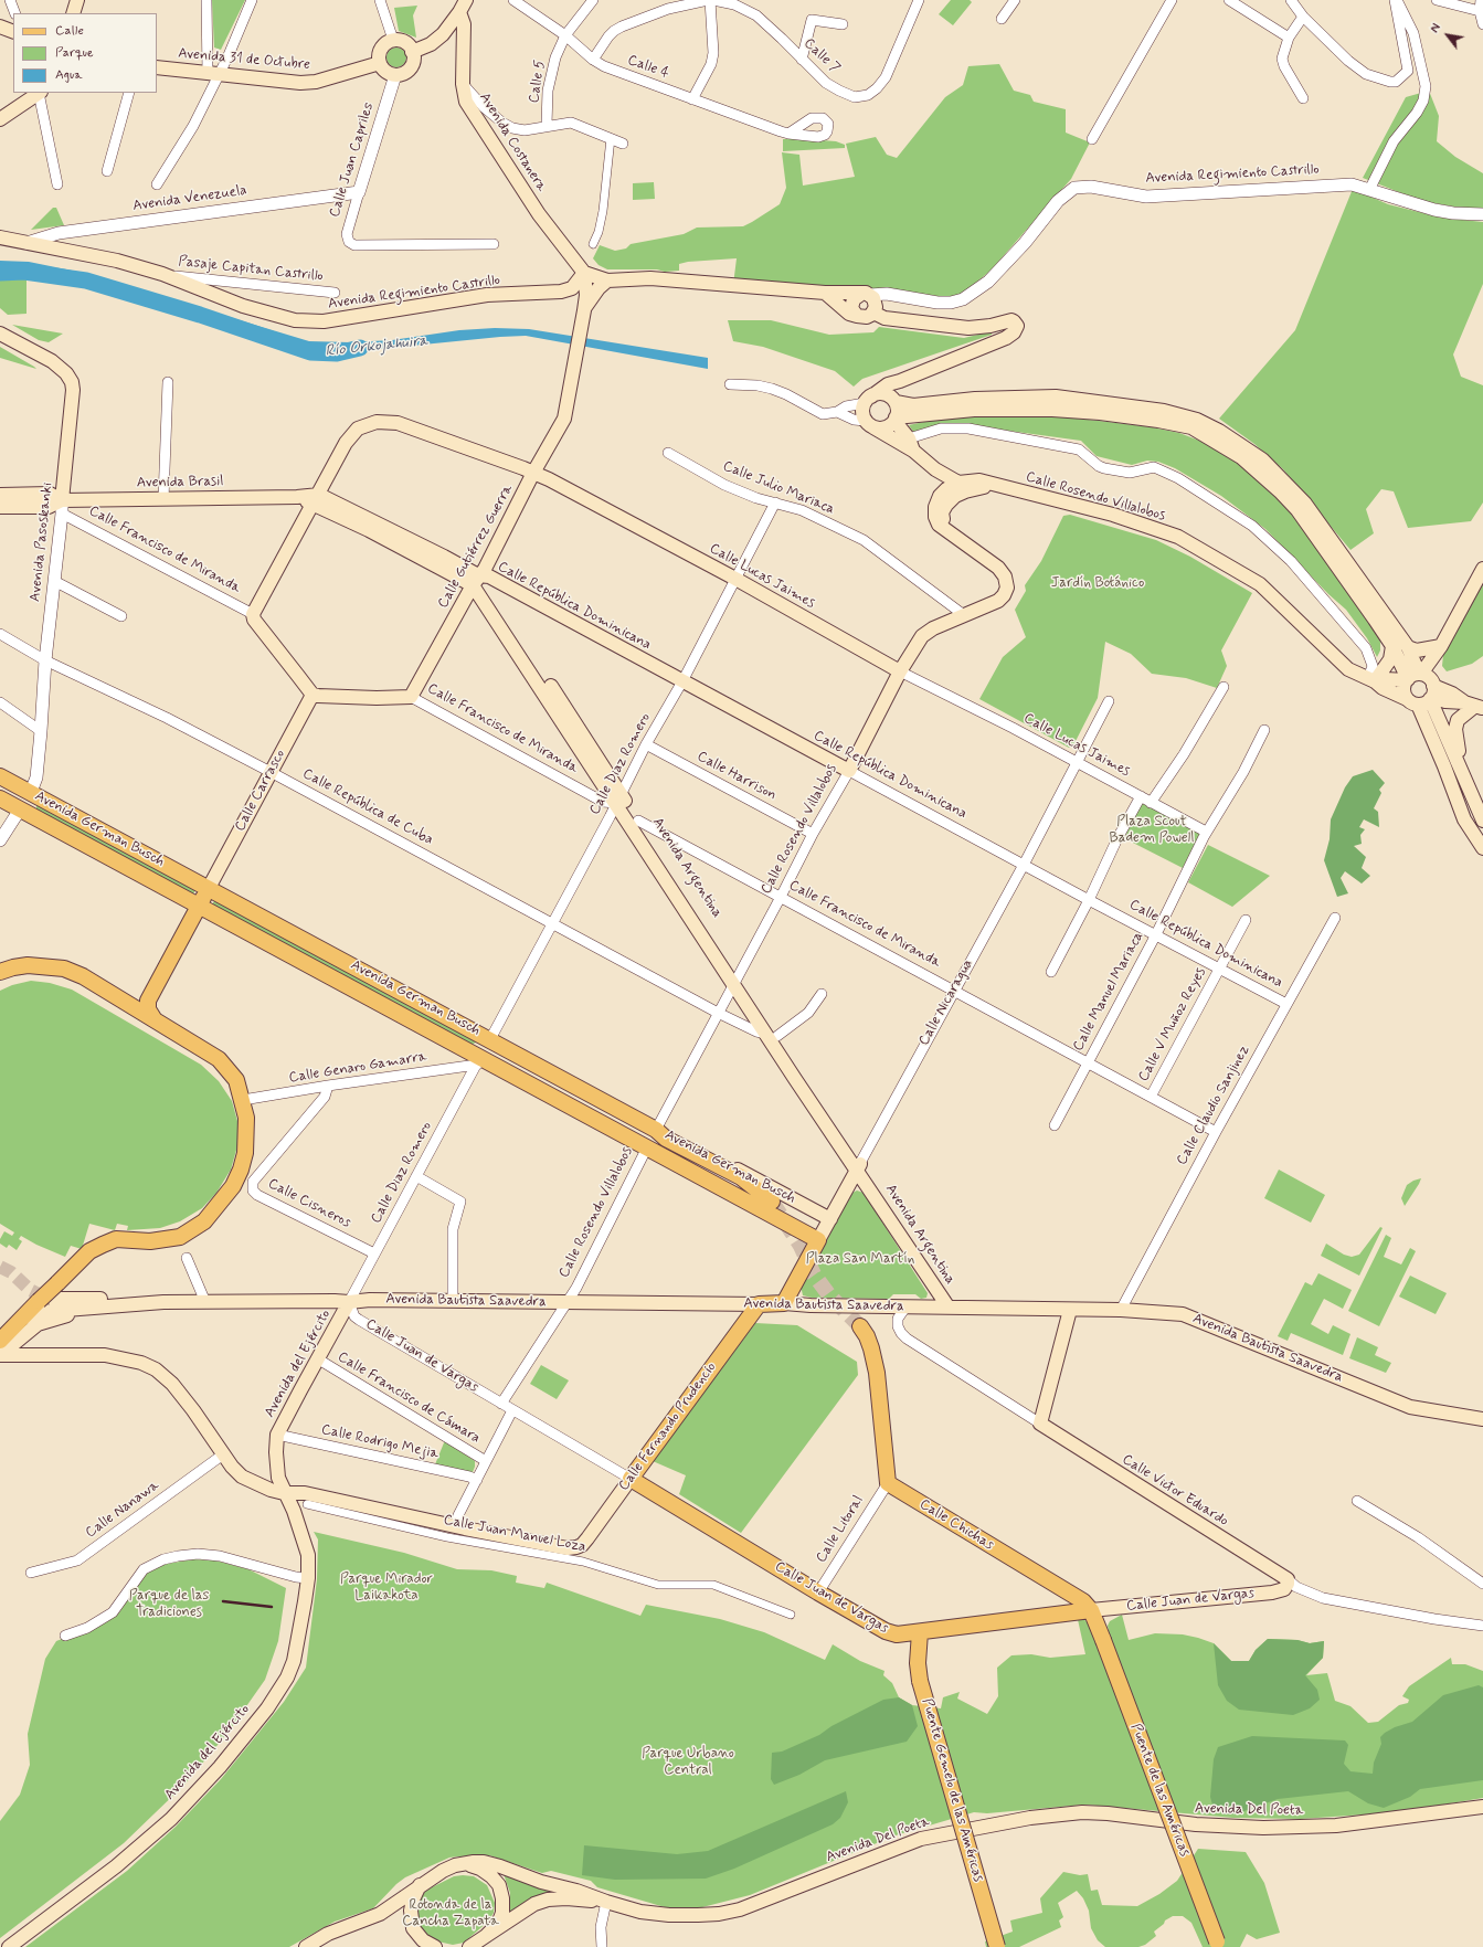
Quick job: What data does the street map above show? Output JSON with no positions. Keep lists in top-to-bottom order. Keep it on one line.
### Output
{"streets":{"main road":["Avenida 31 de Octubre","Avenida Costanera","Avenida Regimiento Castrillo","Avenida Brasil","Calle Rosendo Villalobos","Avenida Pasoskanki","Calle Gutiérrez Guerra","Calle Francisco de Miranda","Calle Lucas Jaimes","Calle República Dominicana","Calle Carrasco","Avenida German Busch","Avenida Argentina","Calle Nicaragua","Avenida Bautista Saavedra","Calle Juan de Vargas","Avenida del Ejército","Calle Fernando Prudencio","Calle Victor Eduardo","Calle Chichas","Calle Juan Manuel Loza","Puente Gemelo de las Américas","Puente de las Américas","Avenida Del Poeta"],"street":["Calle 7","Calle 4","Calle 5","Calle Juan Capriles","Avenida Venezuela","Pasaje Capitan Castrillo","Calle Julio Mariaca","Calle Diaz Romero","Calle Harrison","Calle República de Cuba","Calle Manuel Mariaca","Calle V Muñoz Reyes","Calle Genaro Gamarra","Calle Claudio Sanjinez","Calle Cisneros","Calle Francisco de Cámara","Calle Rodrigo Mejia","Calle Nanawa","Calle Litoral"]},"crossings":[["Avenida 31 de Octubre","Calle Juan Capriles"],["Calle 4","Calle 5"],["Avenida Costanera","Avenida Regimiento Castrillo"],["Calle Juan Capriles","Avenida Venezuela"],["Avenida Regimiento Castrillo","Avenida Venezuela"],["Avenida Regimiento Castrillo","Pasaje Capitan Castrillo"],["Avenida Brasil","Avenida Pasoskanki"],["Avenida Brasil","Calle Francisco de Miranda"],["Avenida Brasil","Calle Lucas Jaimes"],["Calle Julio Mariaca","Calle Rosendo Villalobos"],["Calle Julio Mariaca","Calle Diaz Romero"],["Calle Rosendo Villalobos","Calle Francisco de Miranda"],["Calle Rosendo Villalobos","Calle Lucas Jaimes"],["Calle Rosendo Villalobos","Calle República Dominicana"],["Calle Rosendo Villalobos","Calle Harrison"],["Calle Rosendo Villalobos","Calle República de Cuba"],["Calle Rosendo Villalobos","Avenida German Busch"],["Calle Rosendo Villalobos","Avenida Argentina"],["Calle Rosendo Villalobos","Avenida Bautista Saavedra"],["Calle Rosendo Villalobos","Calle Juan de Vargas"],["Avenida Pasoskanki","Calle Francisco de Miranda"],["Avenida Pasoskanki","Calle República de Cuba"],["Avenida Pasoskanki","Avenida German Busch"],["Calle Gutiérrez Guerra","Calle Francisco de Miranda"],["Calle Gutiérrez Guerra","Calle Lucas Jaimes"],["Calle Gutiérrez Guerra","Calle República Dominicana"],["Calle Gutiérrez Guerra","Avenida Argentina"],["Calle Francisco de Miranda","Calle Diaz Romero"],["Calle Francisco de Miranda","Calle Carrasco"],["Calle Francisco de Miranda","Avenida Argentina"],["Calle Francisco de Miranda","Calle Manuel Mariaca"],["Calle Francisco de Miranda","Calle Nicaragua"],["Calle Francisco de Miranda","Calle V Muñoz Reyes"],["Calle Francisco de Miranda","Calle Claudio Sanjinez"],["Calle Lucas Jaimes","Calle Diaz Romero"],["Calle Lucas Jaimes","Calle Manuel Mariaca"],["Calle Lucas Jaimes","Calle Nicaragua"],["Calle República Dominicana","Calle Diaz Romero"],["Calle República Dominicana","Avenida Argentina"],["Calle República Dominicana","Calle Manuel Mariaca"],["Calle República Dominicana","Calle Nicaragua"],["Calle República Dominicana","Calle V Muñoz Reyes"],["Calle República Dominicana","Calle Claudio Sanjinez"],["Calle Diaz Romero","Calle Harrison"],["Calle Diaz Romero","Calle República de Cuba"],["Calle Diaz Romero","Avenida German Busch"],["Calle Diaz Romero","Avenida Argentina"],["Calle Diaz Romero","Calle Genaro Gamarra"],["Calle Diaz Romero","Calle Cisneros"],["Calle Diaz Romero","Avenida Bautista Saavedra"],["Calle Diaz Romero","Calle Juan de Vargas"],["Calle Diaz Romero","Avenida del Ejército"],["Calle Carrasco","Calle República de Cuba"],["Calle Carrasco","Avenida German Busch"],["Calle República de Cuba","Avenida Argentina"],["Avenida German Busch","Calle Nicaragua"],["Avenida German Busch","Calle Genaro Gamarra"],["Avenida Argentina","Calle Nicaragua"],["Avenida Argentina","Avenida Bautista Saavedra"],["Calle Nicaragua","Avenida Bautista Saavedra"],["Calle Genaro Gamarra","Calle Cisneros"],["Calle Claudio Sanjinez","Avenida Bautista Saavedra"],["Avenida Bautista Saavedra","Calle Juan de Vargas"],["Avenida Bautista Saavedra","Avenida del Ejército"],["Avenida Bautista Saavedra","Calle Fernando Prudencio"],["Avenida Bautista Saavedra","Calle Victor Eduardo"],["Calle Juan de Vargas","Avenida del Ejército"],["Calle Juan de Vargas","Calle Fernando Prudencio"],["Calle Juan de Vargas","Calle Victor Eduardo"],["Calle Juan de Vargas","Calle Chichas"],["Calle Juan de Vargas","Calle Litoral"],["Calle Juan de Vargas","Puente Gemelo de las Américas"],["Avenida del Ejército","Calle Francisco de Cámara"],["Avenida del Ejército","Calle Rodrigo Mejia"],["Calle Fernando Prudencio","Calle Juan Manuel Loza"],["Calle Chichas","Calle Litoral"],["Calle Chichas","Puente de las Américas"]],"water":["Río Orkojahuira"],"parks":["Jardín Botánico","Plaza Scout Badem Powell","Plaza San Martín","Parque Mirador Laikakota","Parque de las Tradiciones","Parque Urbano Central","Rotonda de la Cancha Zapata"],"legend":["Calle","Parque","Agua"],"north":"top left"}
